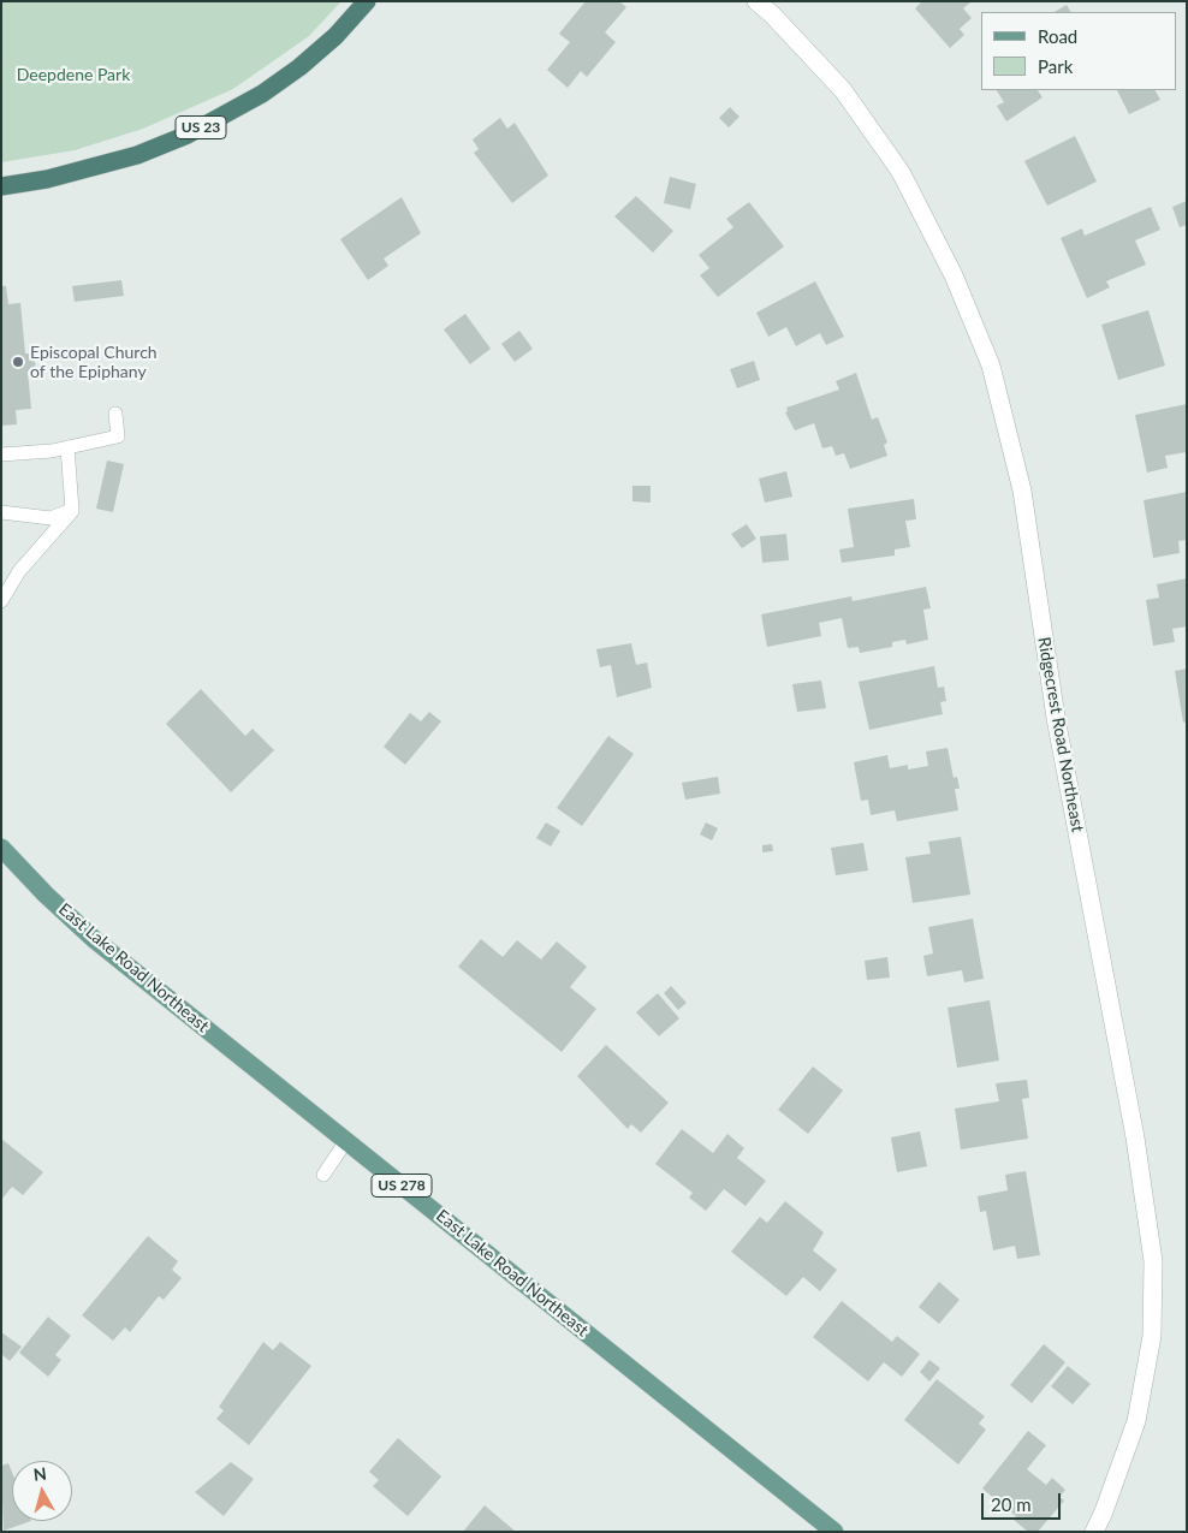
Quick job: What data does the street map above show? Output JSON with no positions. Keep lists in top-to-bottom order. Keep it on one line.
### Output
{"streets":{"highway":["US 23"],"main road":["East Lake Road Northeast","US 278"],"street":["Ridgecrest Road Northeast"]},"parks":["Deepdene Park"],"places":["Episcopal Church of the Epiphany"],"legend":["Road","Park"],"scale_bar":"20 m","north":"top"}
